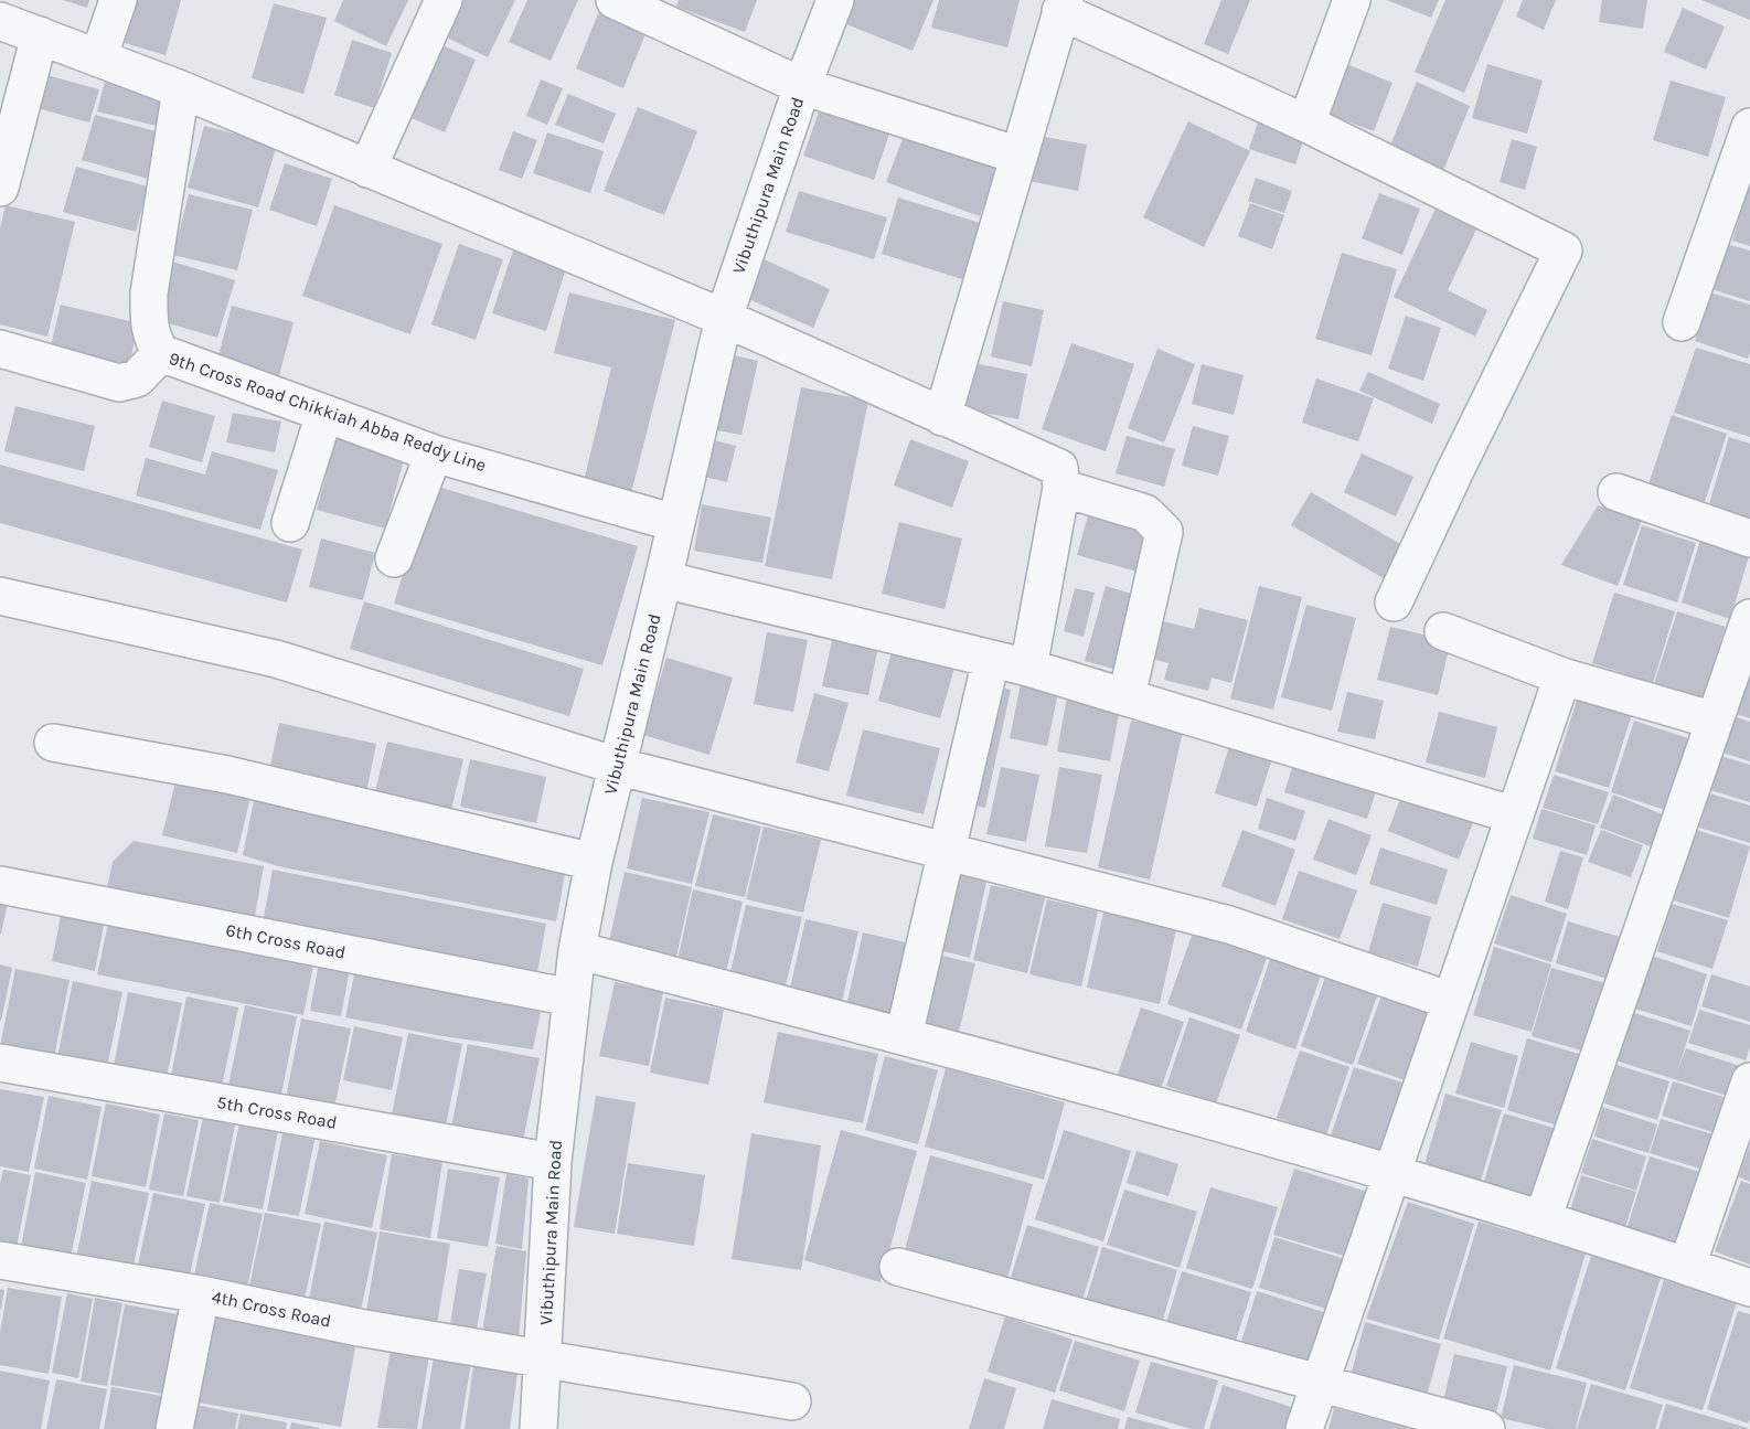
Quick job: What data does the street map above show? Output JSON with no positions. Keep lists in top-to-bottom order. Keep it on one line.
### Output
{"streets":{"street":["Vibuthipura Main Road","9th Cross Road Chikkiah Abba Reddy Line","6th Cross Road","5th Cross Road","4th Cross Road"]},"crossings":[["Vibuthipura Main Road","9th Cross Road Chikkiah Abba Reddy Line"],["Vibuthipura Main Road","6th Cross Road"],["Vibuthipura Main Road","5th Cross Road"],["Vibuthipura Main Road","4th Cross Road"]]}
